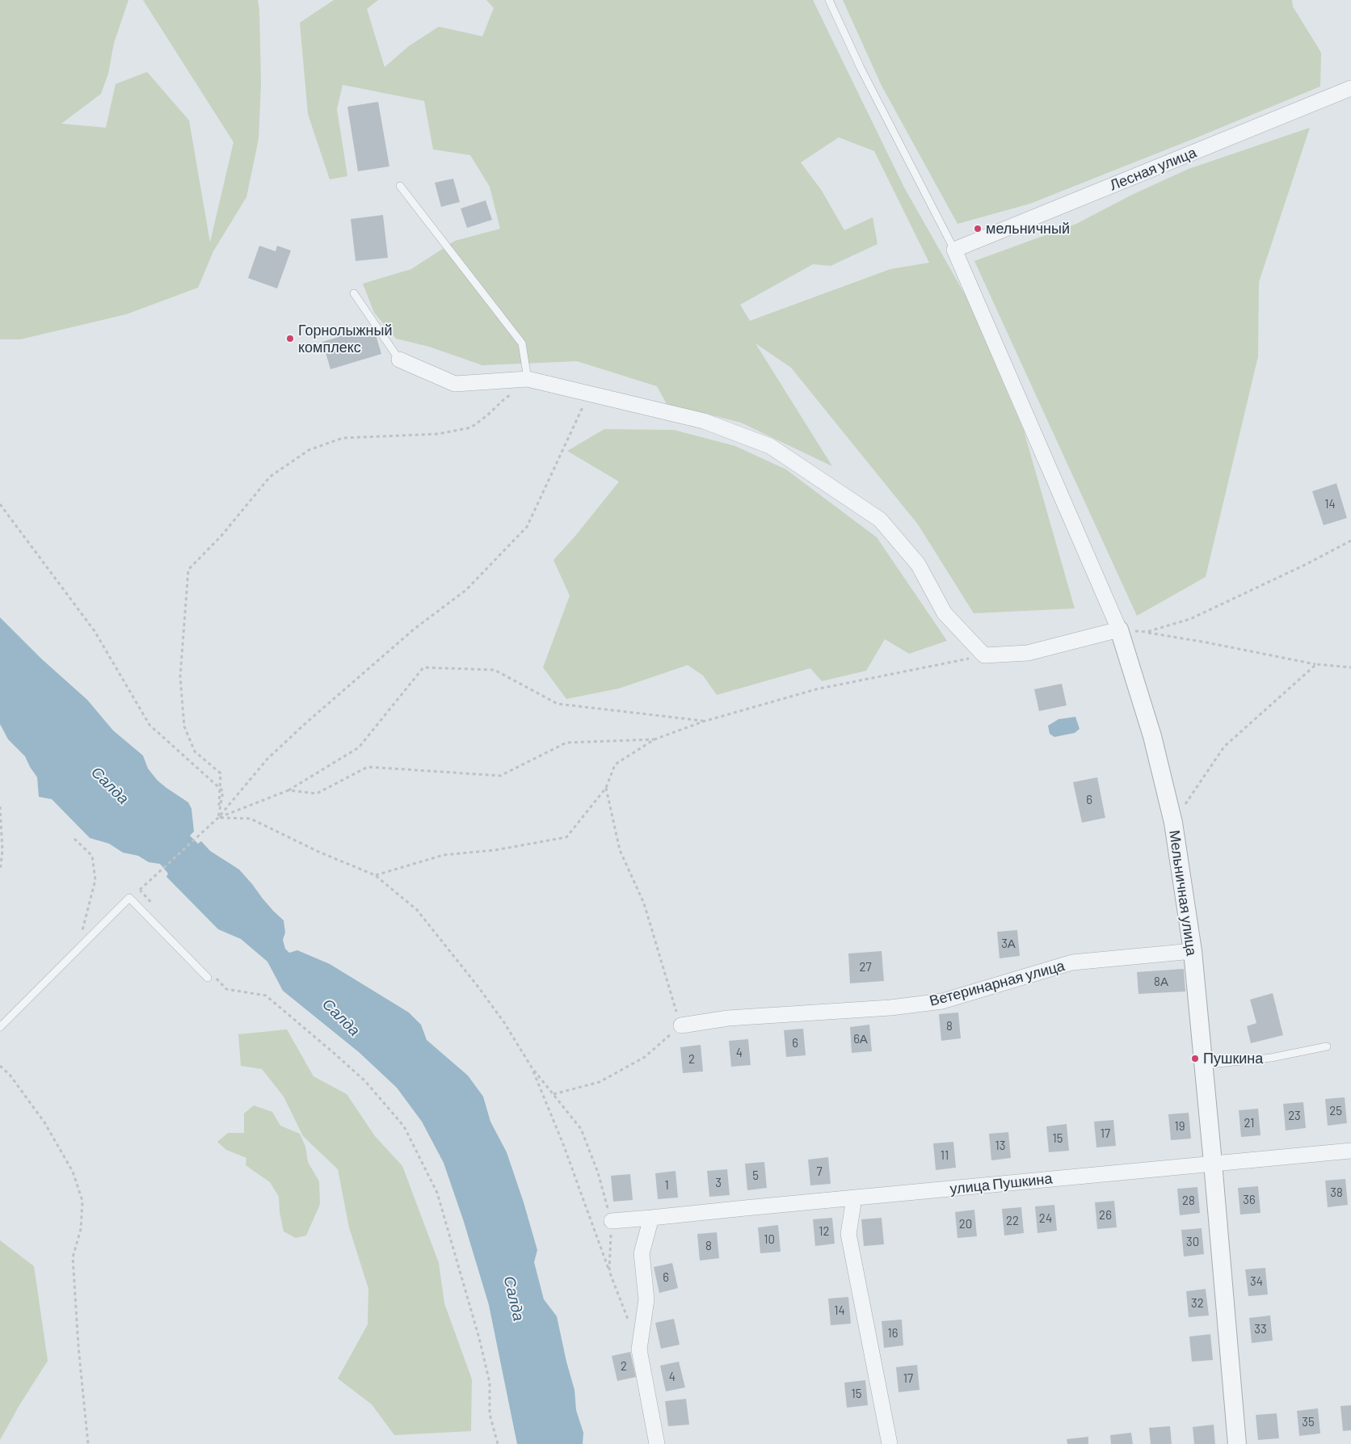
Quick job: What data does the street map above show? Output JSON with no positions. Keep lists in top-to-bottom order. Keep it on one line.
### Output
{"streets":{"street":["Лесная улица","Мельничная улица","Ветеринарная улица","улица Пушкина"]},"crossings":[["Мельничная улица","Ветеринарная улица"],["Мельничная улица","улица Пушкина"]],"water":["Салда"],"places":["мельничный","Горнолыжный комплекс","Пушкина"],"house_numbers":["14","6","3А","27","8А","8","6А","6","4","2","25","23","21","19","17","15","13","11","7","5","3","1","38","36","28","26","24","22","20","12","10","30","8","6","34","32","14","33","16","2","4","17","15","35"]}
